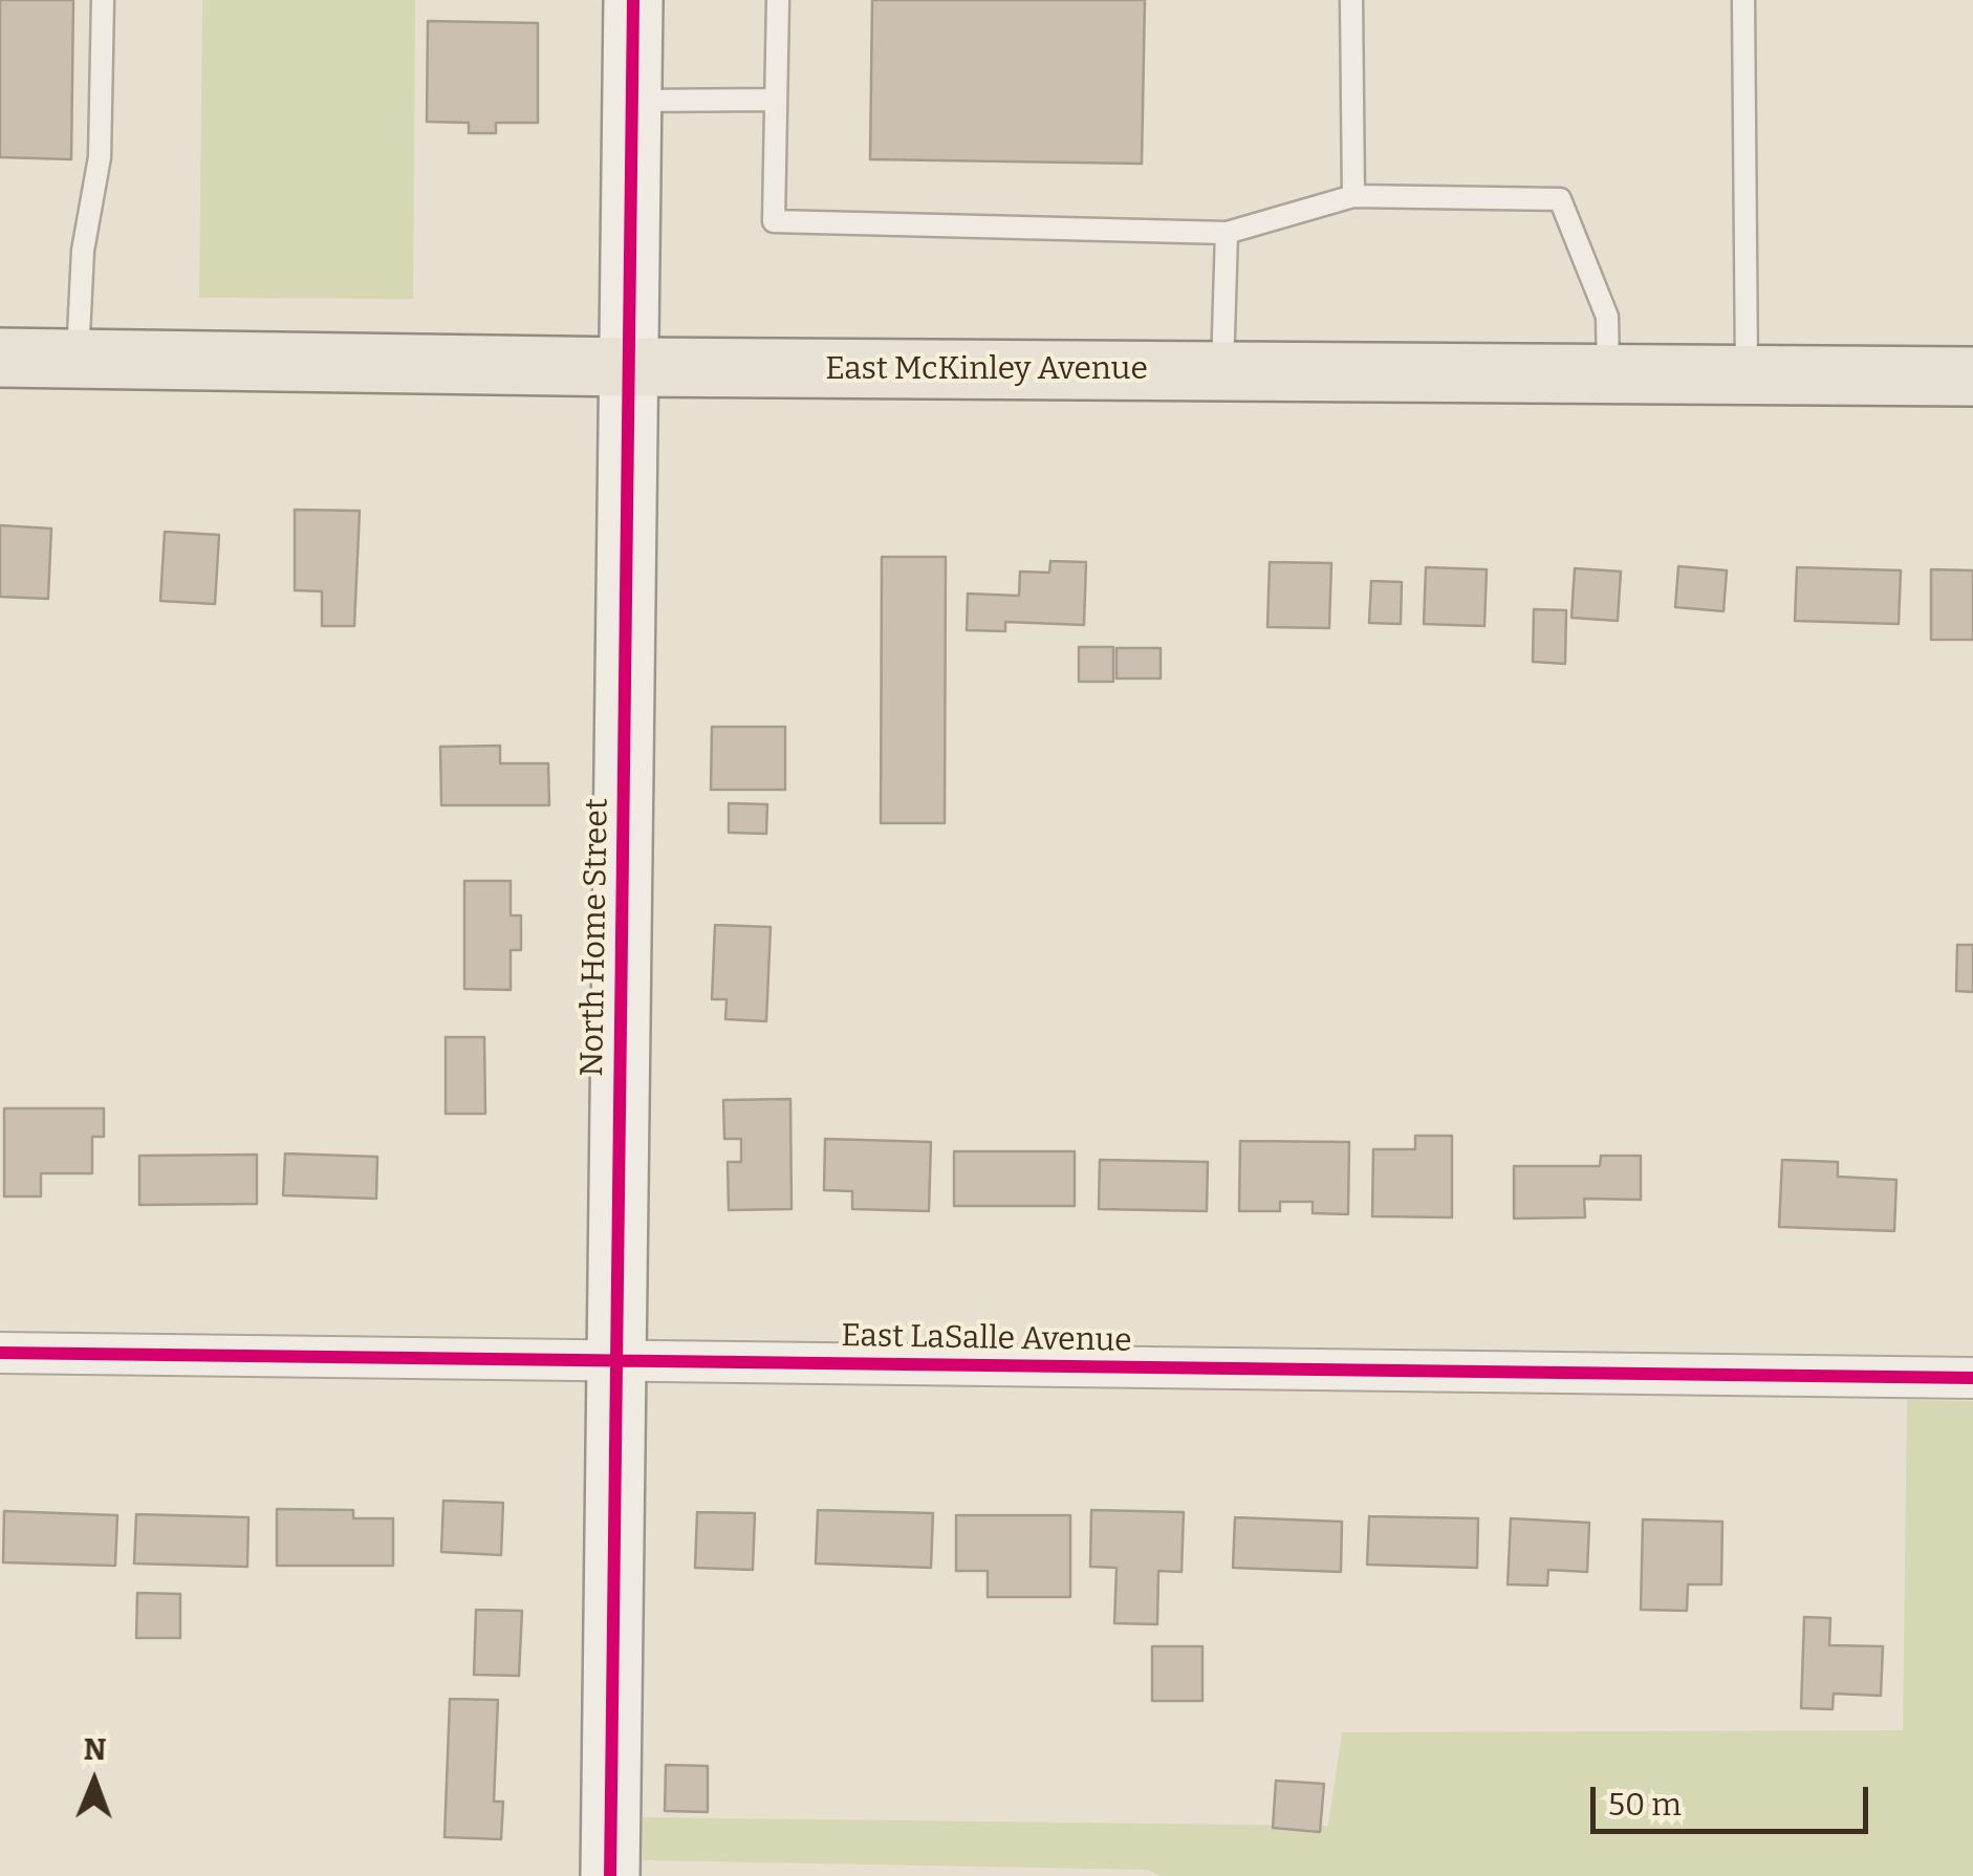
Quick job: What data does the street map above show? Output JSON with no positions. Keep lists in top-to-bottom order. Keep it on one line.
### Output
{"streets":{"main road":["East McKinley Avenue"],"street":["North Home Street","East LaSalle Avenue"]},"crossings":[["East McKinley Avenue","North Home Street"],["North Home Street","East LaSalle Avenue"]],"scale_bar":"50 m","north":"top"}
